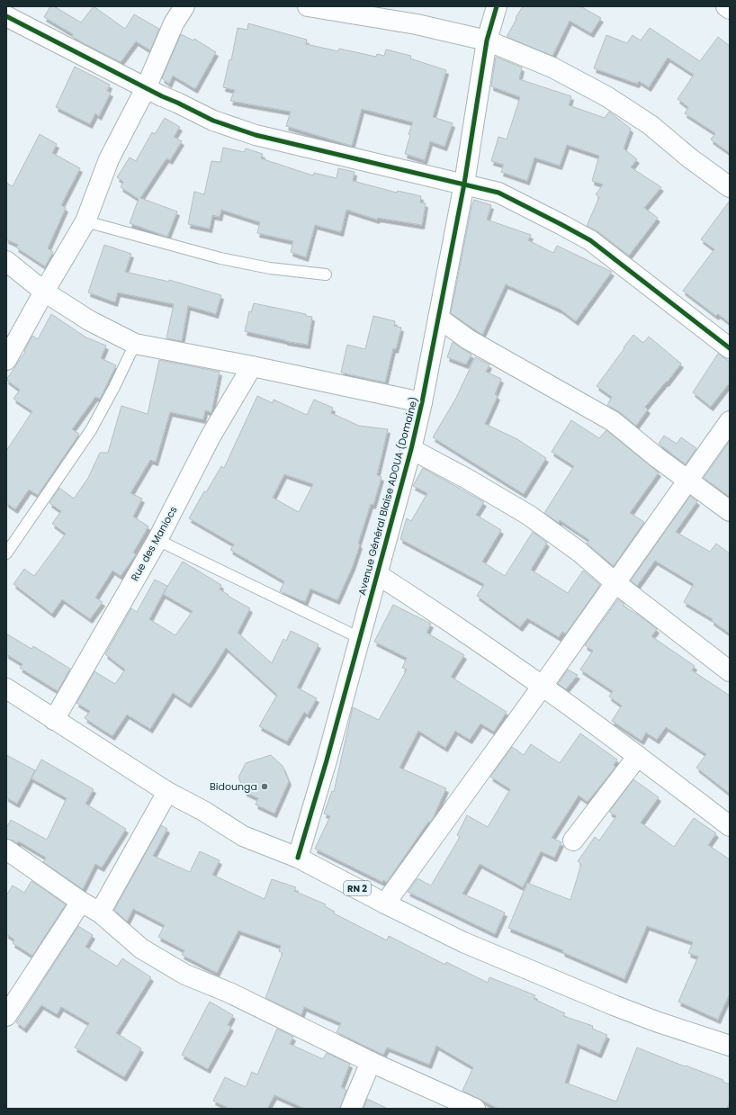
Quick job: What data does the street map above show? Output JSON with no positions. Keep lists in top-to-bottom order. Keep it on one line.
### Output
{"streets":{"main road":["Avenue Général Blaise ADOUA (Domaine)","Rue des Maniocs","RN 2"]},"crossings":[["Avenue Général Blaise ADOUA (Domaine)","RN 2"],["Rue des Maniocs","RN 2"]],"places":["Bidounga"]}
